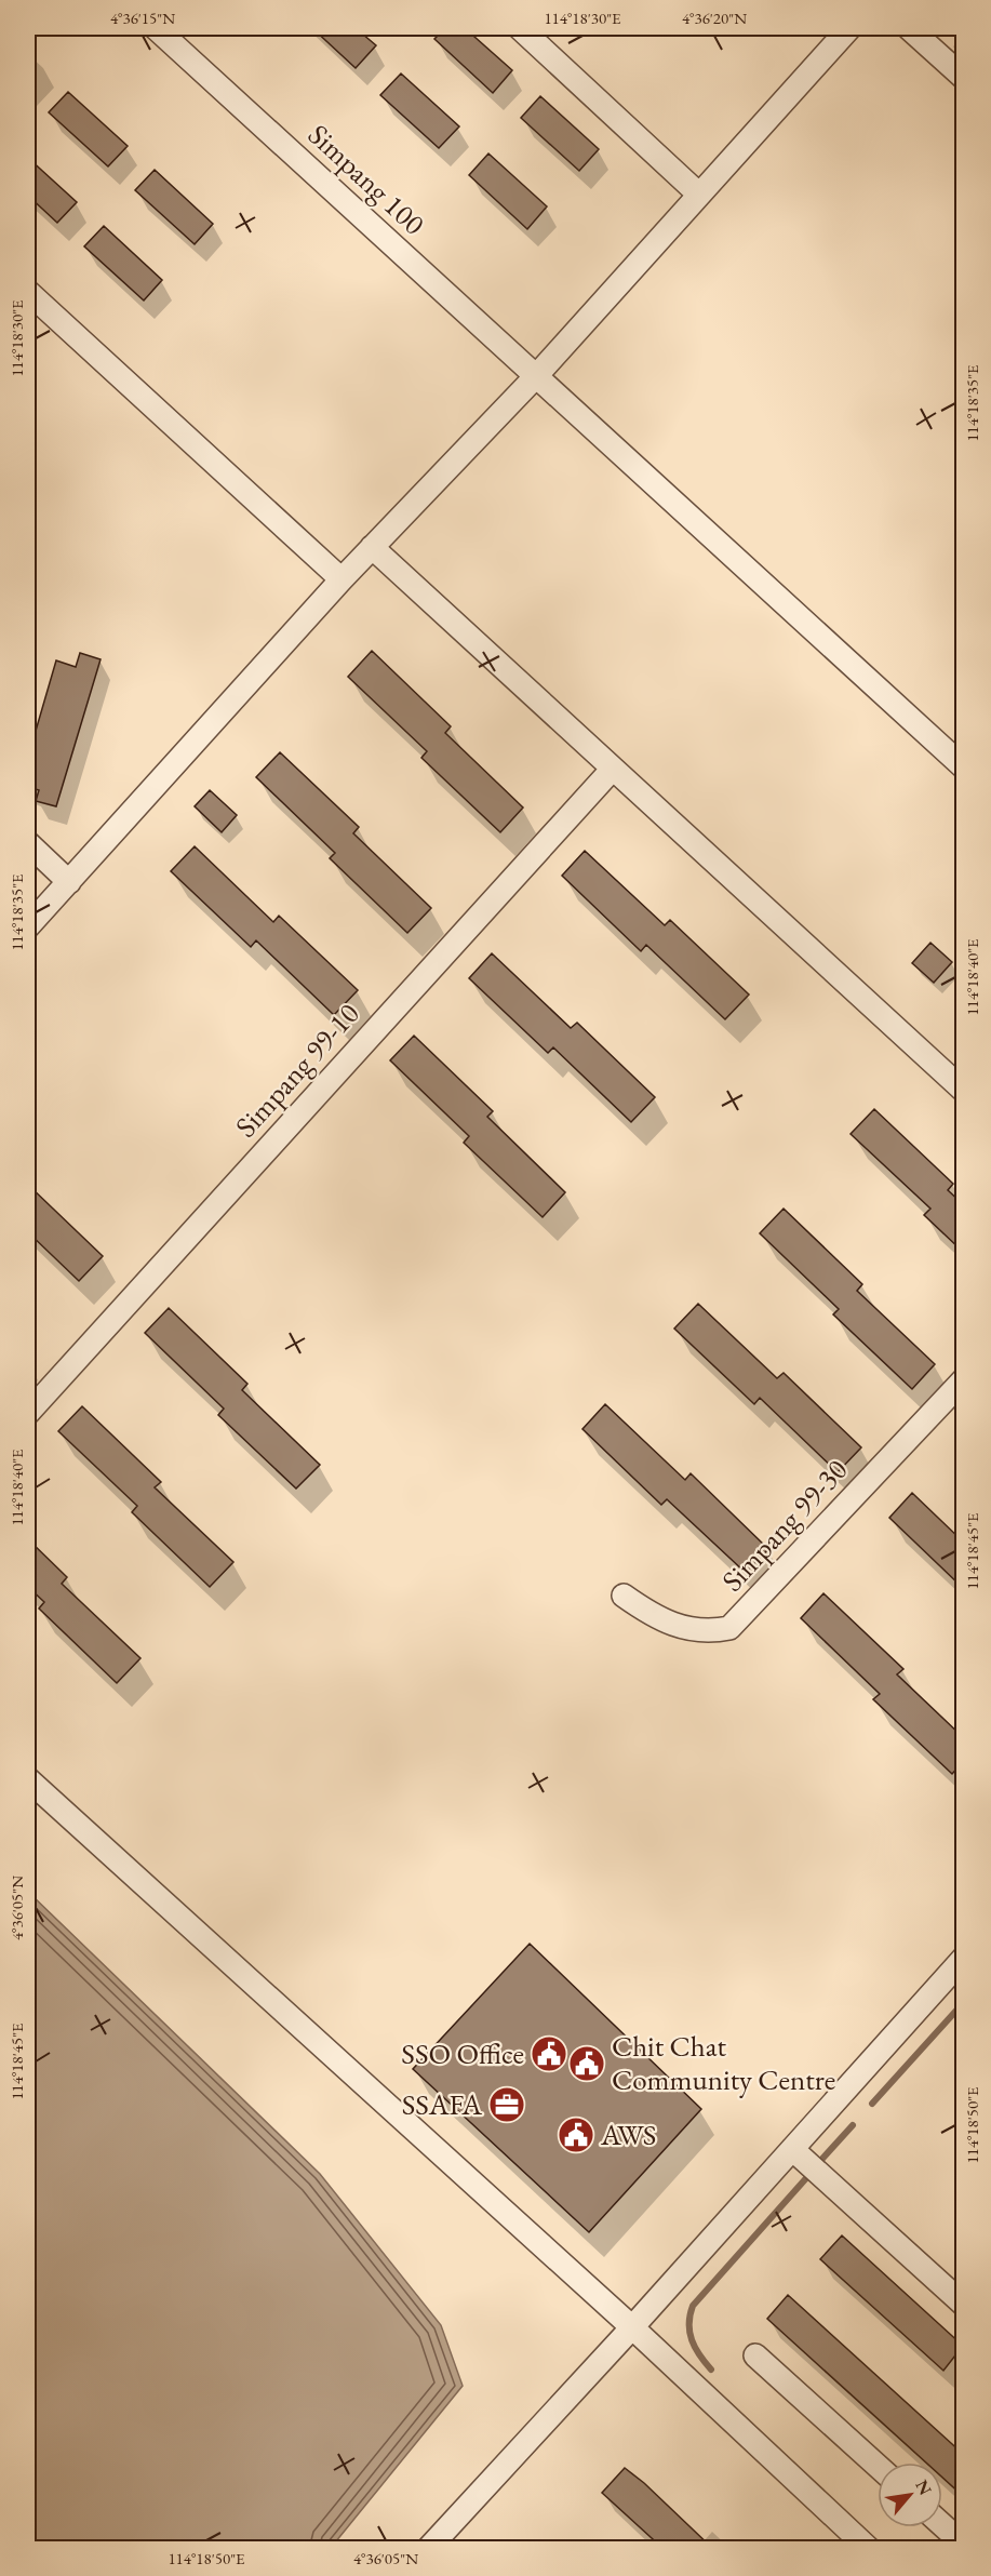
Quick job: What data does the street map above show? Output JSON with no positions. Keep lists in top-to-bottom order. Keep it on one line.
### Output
{"streets":{"street":["Simpang 100","Simpang 99-10","Simpang 99-30"]},"places":{"public building":["SSO Office","Chit Chat Community Centre","AWS"],"office":["SSAFA"]},"north":"top right","coordinates":["4°36'15\"N","114°18'30\"E","4°36'20\"N","114°18'35\"E","114°18'40\"E","114°18'45\"E","4°36'05\"N","114°18'50\"E"]}
